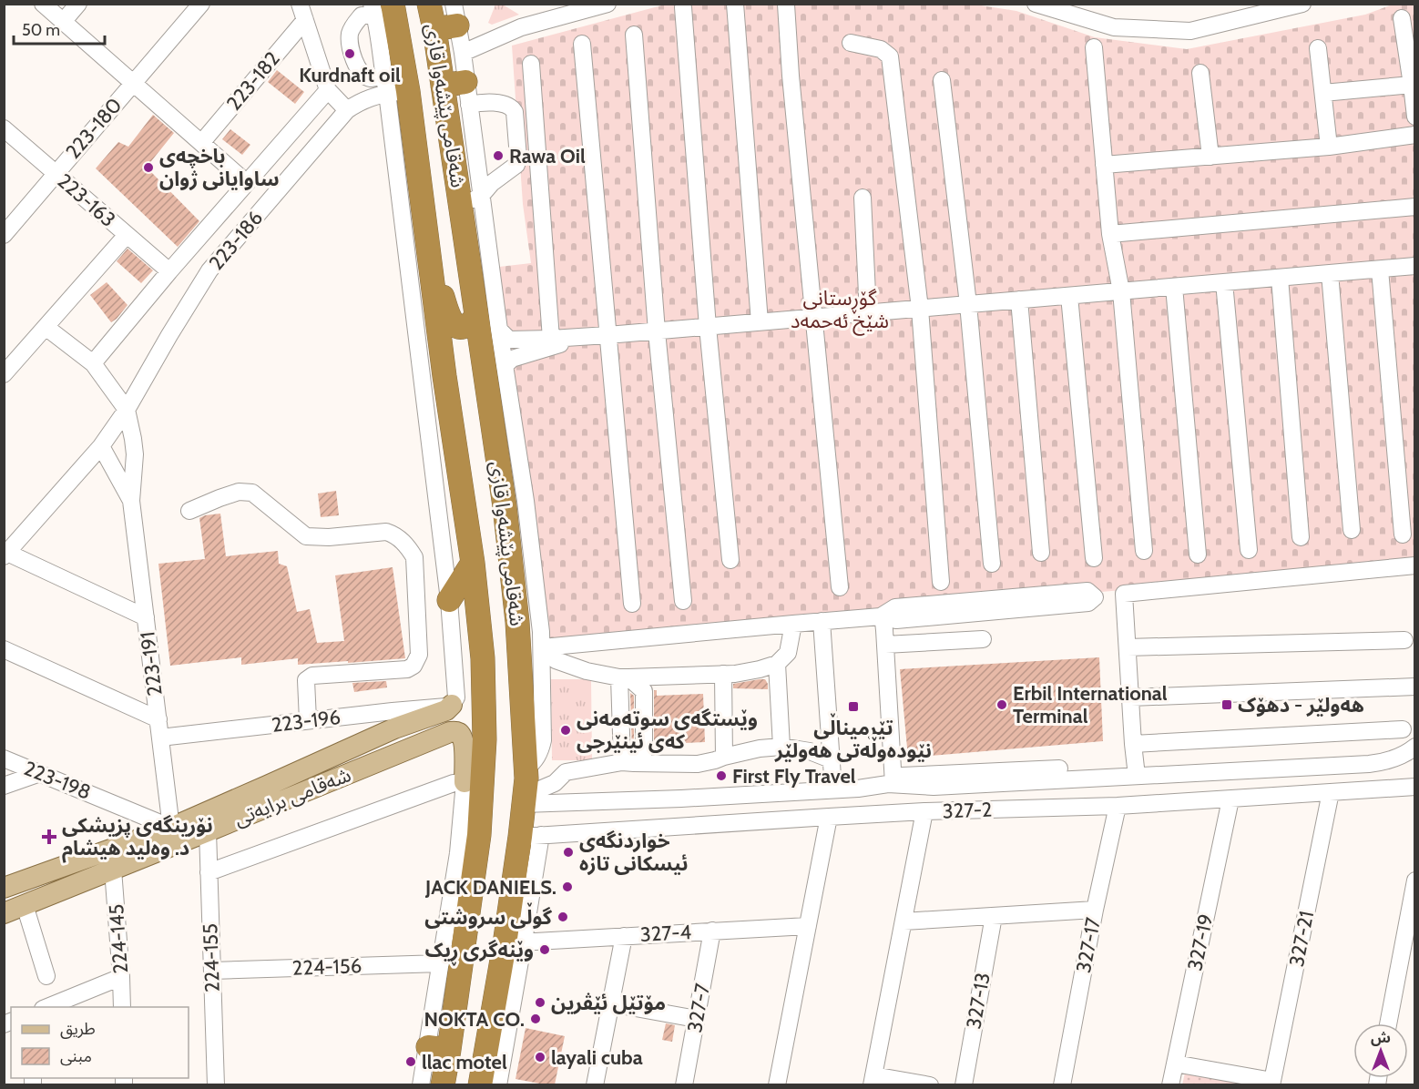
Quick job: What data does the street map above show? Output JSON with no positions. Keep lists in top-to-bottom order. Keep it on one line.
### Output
{"streets":{"highway":["شەقامی پێشەوا قازی"],"main road":["شەقامی برایەتی"],"street":["223-182","223-180","223-163","223-186","223-191","223-196","223-198","327-2","327-4","224-145","327-21","327-19","327-17","224-155","224-156","327-13","327-7"]},"crossings":[["شەقامی پێشەوا قازی","223-186"],["شەقامی پێشەوا قازی","شەقامی برایەتی"],["شەقامی پێشەوا قازی","327-2"],["223-180","223-163"],["223-191","223-196"],["223-191","223-198"],["223-191","شەقامی برایەتی"],["223-196","شەقامی برایەتی"],["223-198","شەقامی برایەتی"],["شەقامی برایەتی","224-145"],["شەقامی برایەتی","224-155"],["327-2","327-21"],["327-2","327-19"],["327-2","327-17"],["327-4","327-7"],["224-155","224-156"]],"parks":["گۆڕستانی شێخ ئەحمەد"],"places":{"other":["Kurdnaft oil","Rawa Oil","باخچەی ساوایانی ژوان","Erbil International Terminal","وێستگەی سوتەمەنی کەی ئینێرجی","First Fly Travel","خواردنگەی ئیسکانی تازە","JACK DANIELS.","گوڵی سروشتی","وێنەگری ڕیک","مۆتێل ئێڤرین","NOKTA CO.","layali cuba","llac motel"],"transit":["هەولێر - دهۆک","تێرمیناڵی نێودەوڵەتی هەولێر"],"health":["نۆرینگەی پزیشکی د. وەلید هیشام"]},"legend":["طريق","مبنى"],"scale_bar":"50 m","north":"top"}
